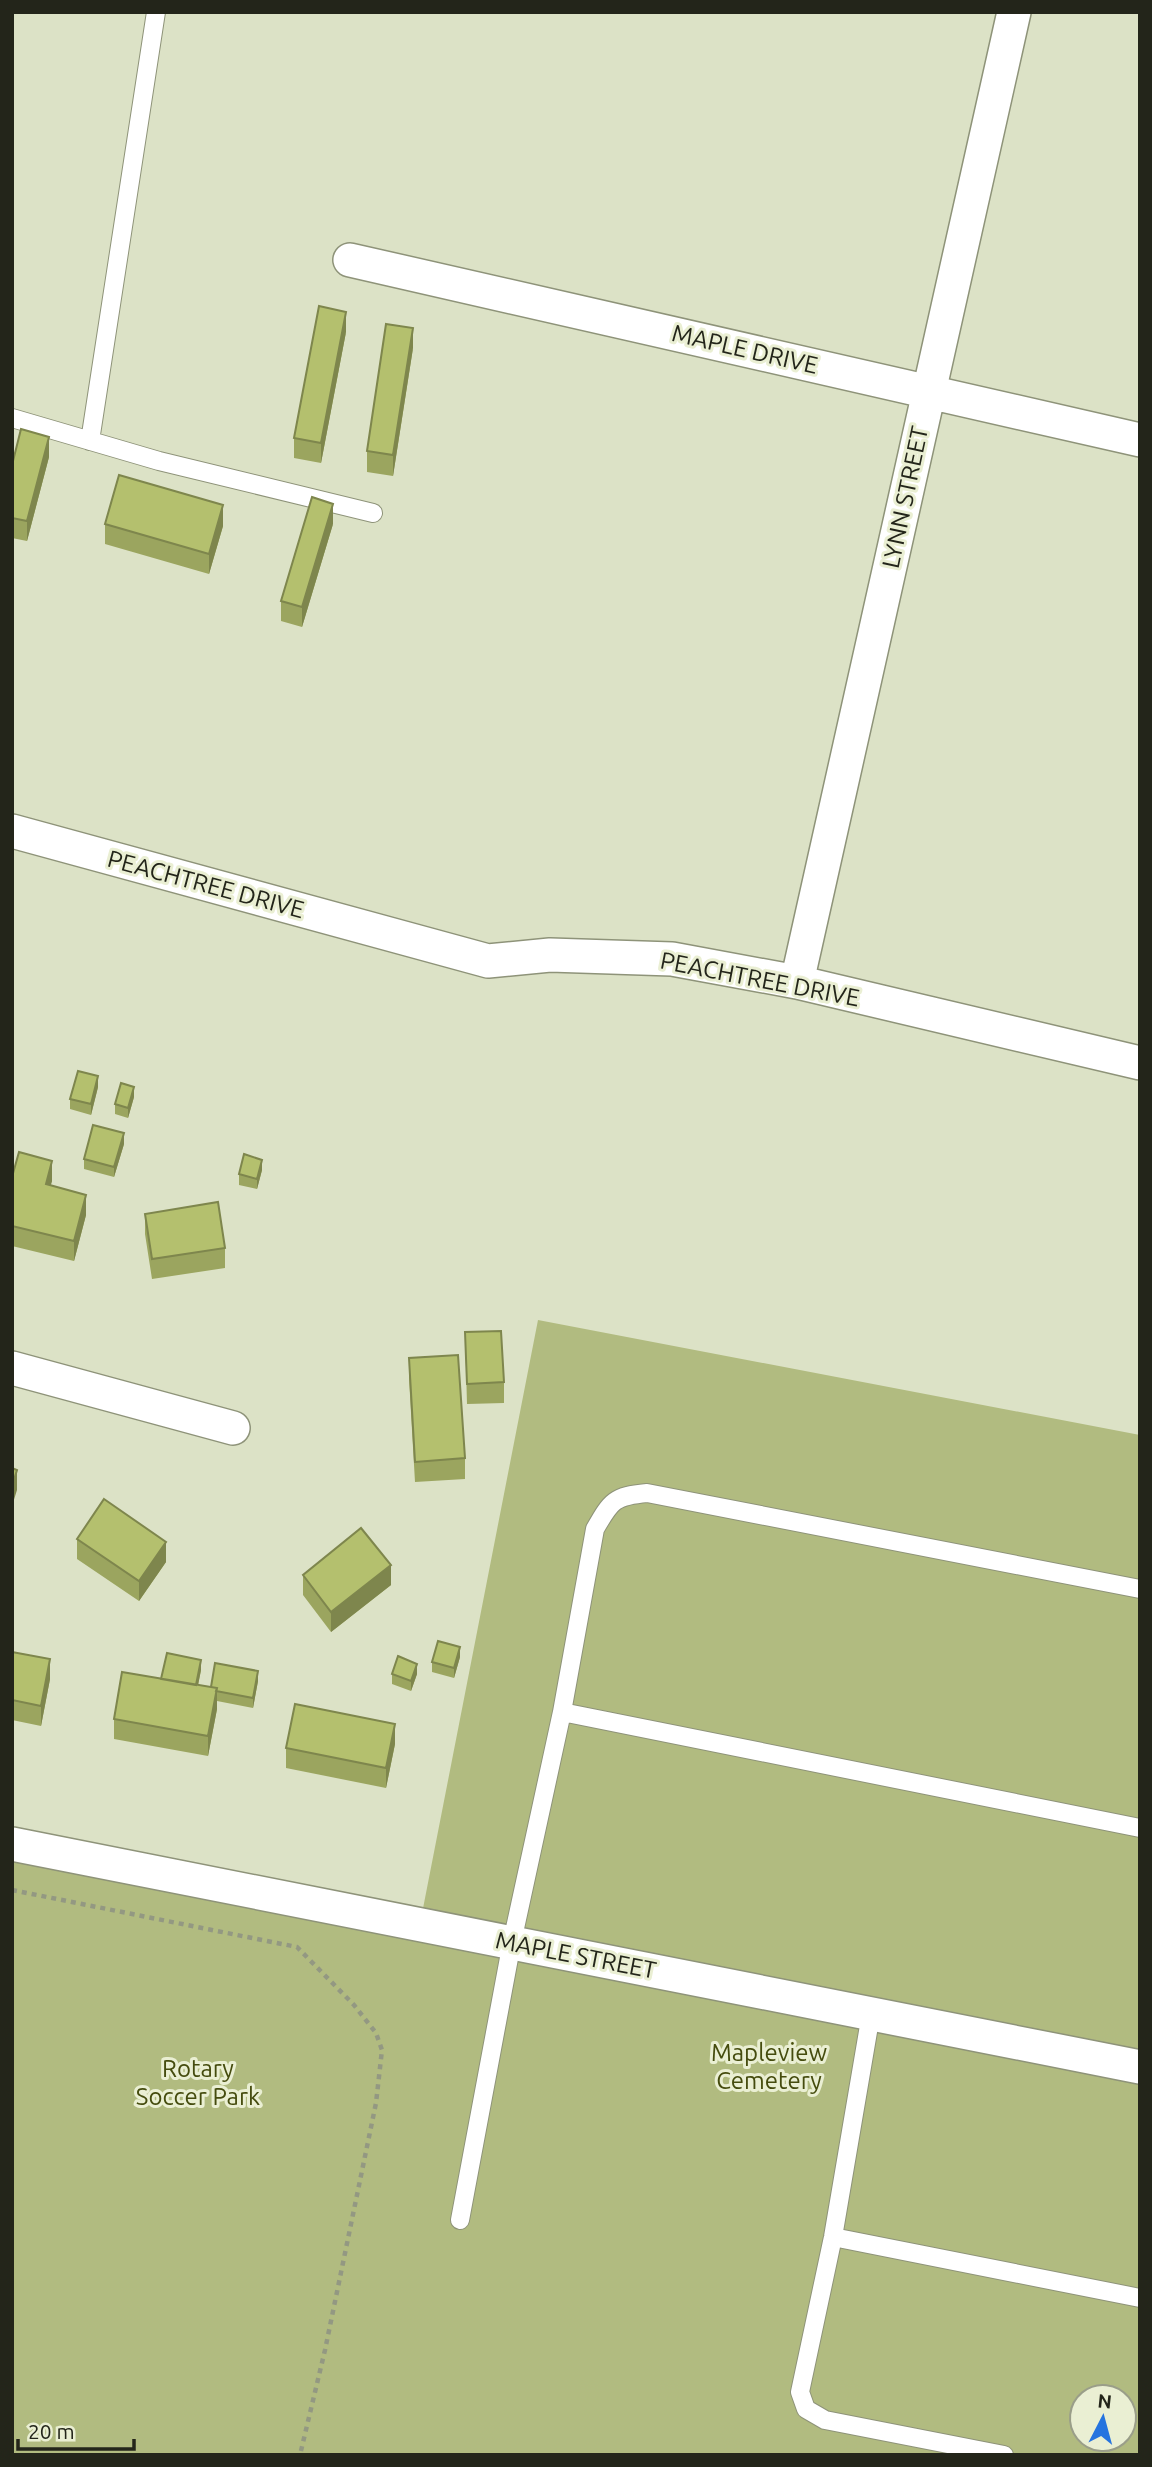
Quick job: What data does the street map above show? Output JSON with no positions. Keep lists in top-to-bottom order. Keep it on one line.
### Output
{"streets":{"street":["MAPLE DRIVE","LYNN STREET","PEACHTREE DRIVE","MAPLE STREET"]},"crossings":[["MAPLE DRIVE","LYNN STREET"],["LYNN STREET","PEACHTREE DRIVE"]],"parks":["Mapleview Cemetery","Rotary Soccer Park"],"scale_bar":"20 m","north":"top"}
